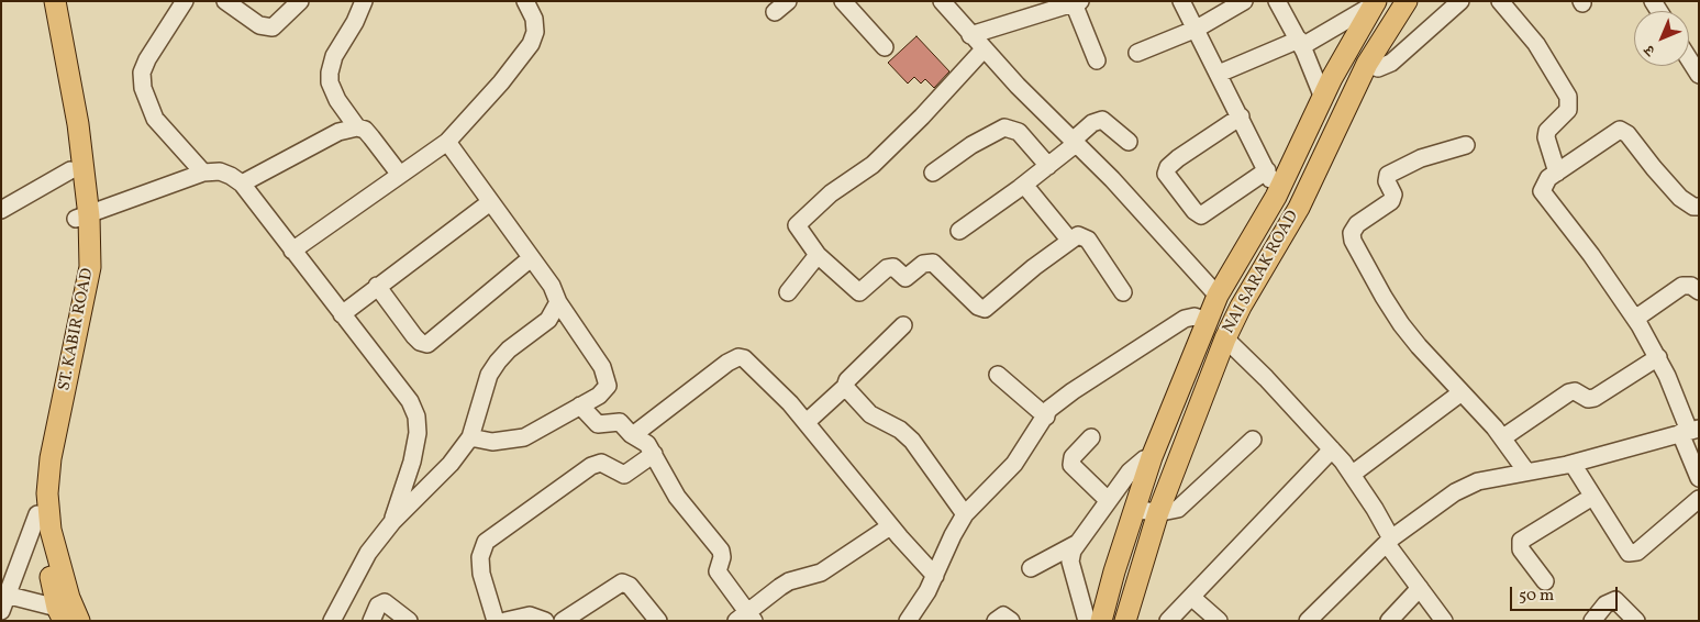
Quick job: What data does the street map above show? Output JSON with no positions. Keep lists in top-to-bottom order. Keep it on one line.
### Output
{"streets":{"main road":["NAI SARAK ROAD","ST. KABIR ROAD"]},"scale_bar":"50 m","north":"bottom left"}
